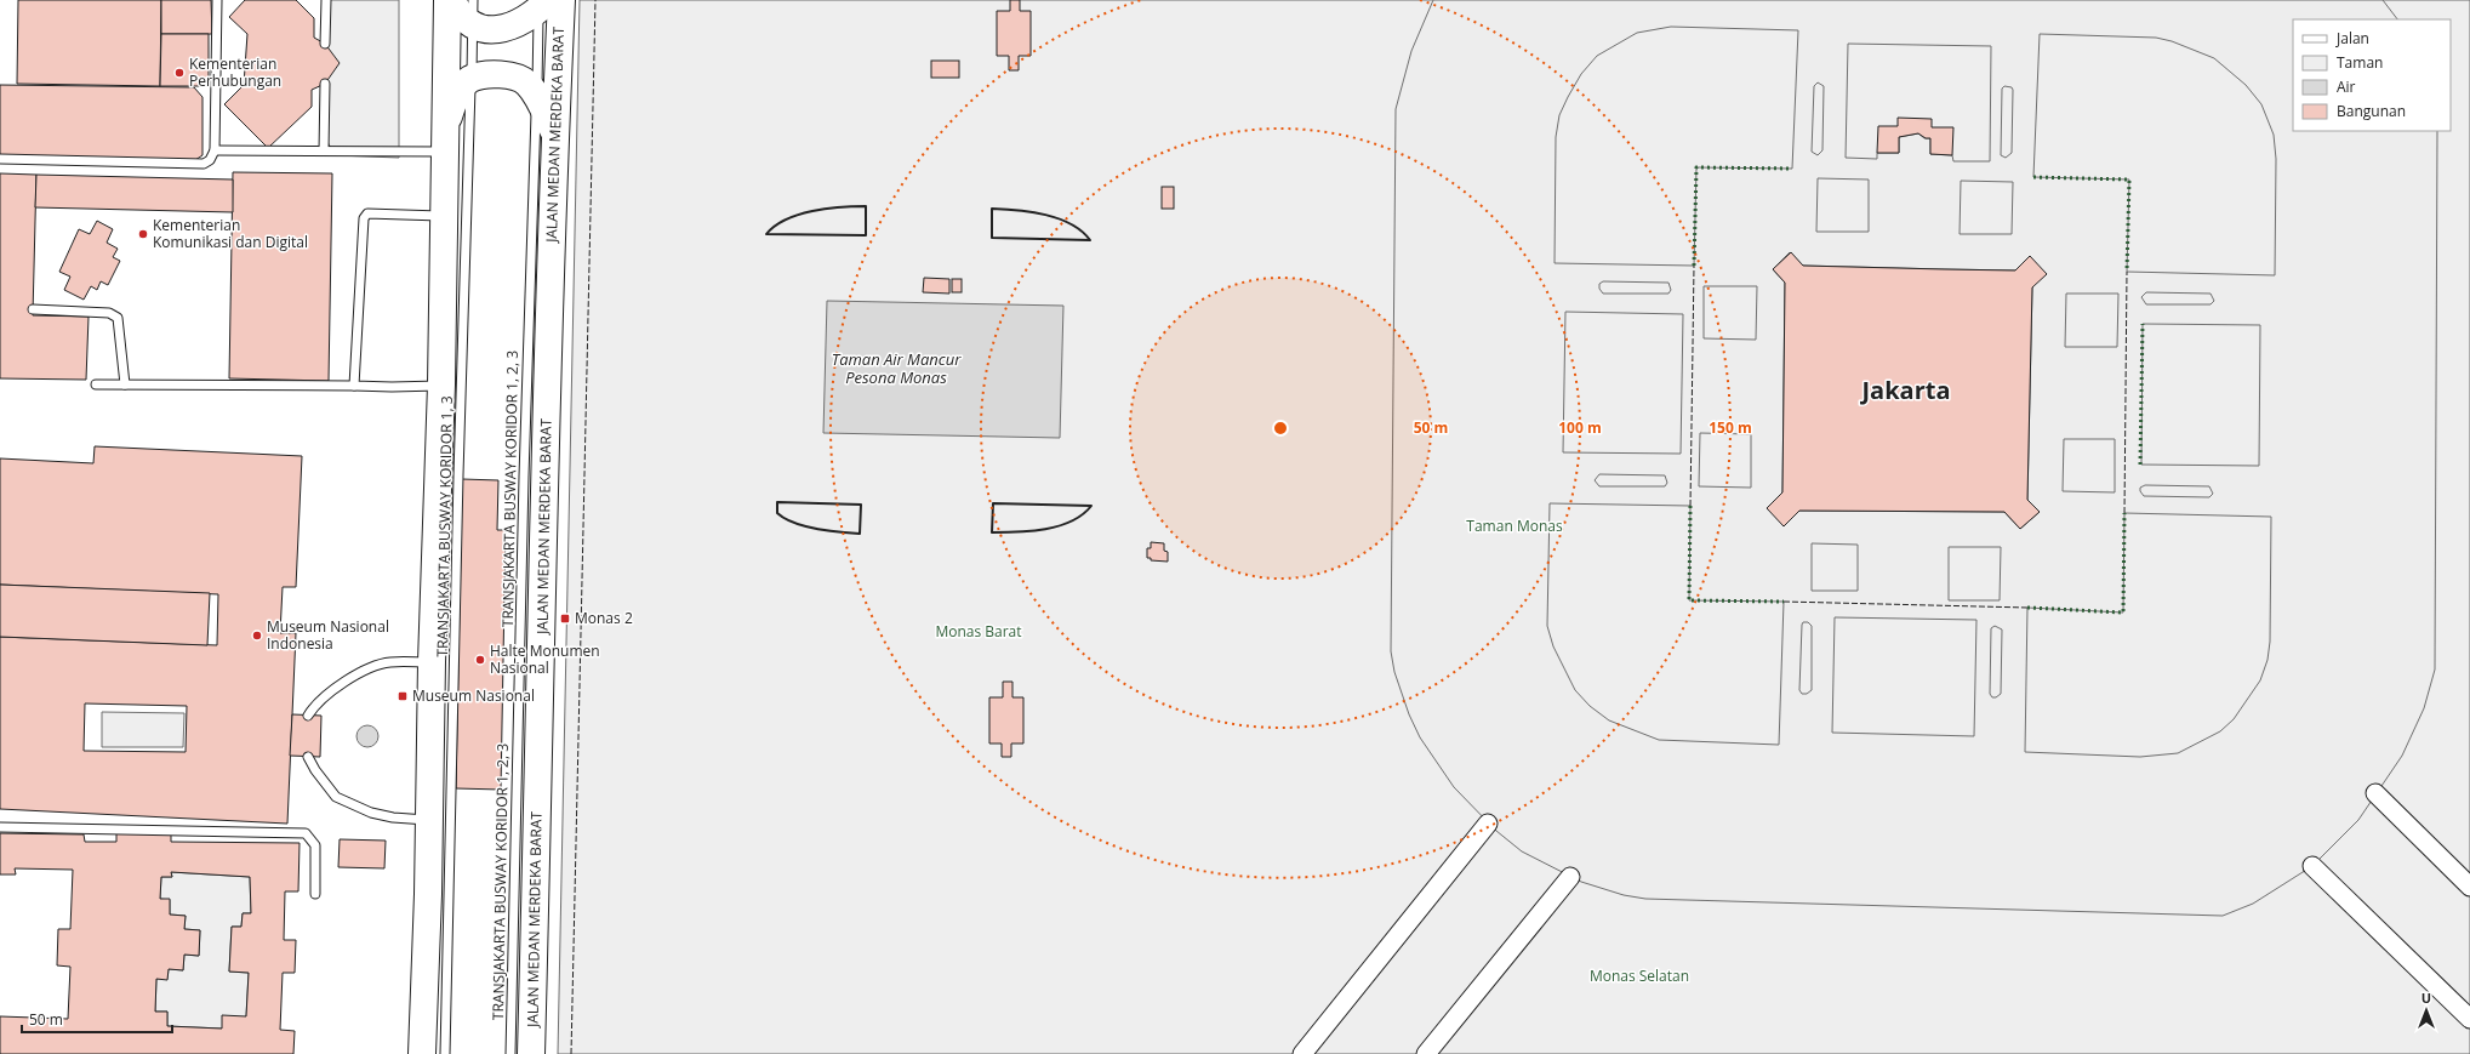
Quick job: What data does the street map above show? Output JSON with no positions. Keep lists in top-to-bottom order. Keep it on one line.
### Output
{"streets":{"main road":["JALAN MEDAN MERDEKA BARAT"],"lane":["TRANSJAKARTA BUSWAY KORIDOR 1, 2, 3","TRANSJAKARTA BUSWAY KORIDOR 1, 3"]},"crossings":[["JALAN MEDAN MERDEKA BARAT","TRANSJAKARTA BUSWAY KORIDOR 1, 2, 3"]],"districts":["Jakarta"],"water":["Taman Air Mancur Pesona Monas"],"parks":["Taman Monas","Monas Barat","Monas Selatan"],"places":{"other":["Kementerian Perhubungan","Kementerian Komunikasi dan Digital","Museum Nasional Indonesia","Halte Monumen Nasional"],"transit":["Monas 2","Museum Nasional"]},"legend":["Jalan","Taman","Air","Bangunan"],"scale_bar":"50 m","north":"top","rings":["50 m","100 m","150 m"]}
